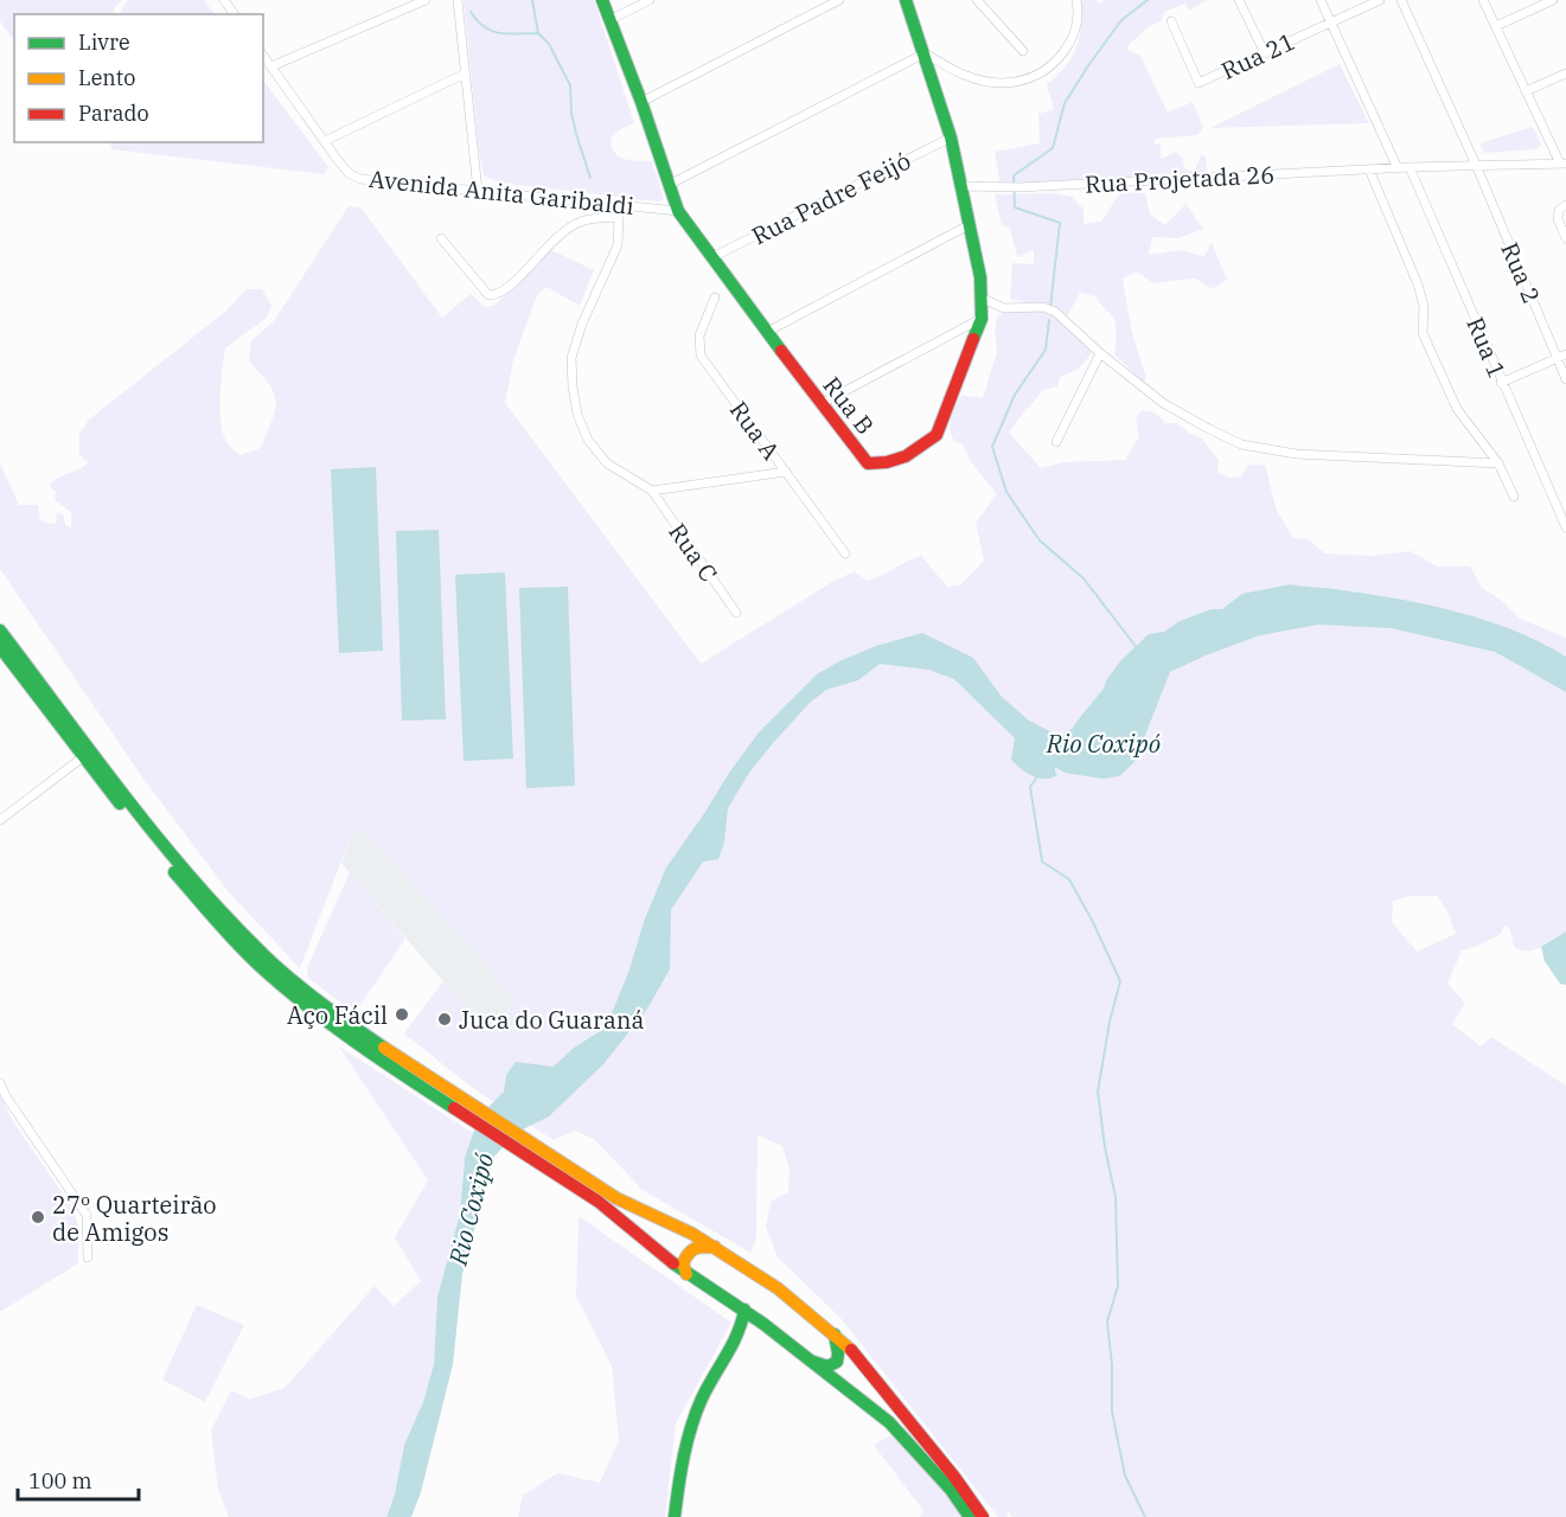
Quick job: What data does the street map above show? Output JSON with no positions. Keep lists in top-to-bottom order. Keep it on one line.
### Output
{"streets":{"main road":["Rua B"],"street":["Rua 21","Rua Projetada 26","Avenida Anita Garibaldi","Rua Padre Feijó","Rua 2","Rua 1","Rua A","Rua C"]},"crossings":[["Rua Projetada 26","Rua 2"],["Rua Projetada 26","Rua 1"],["Avenida Anita Garibaldi","Rua B"],["Rua Padre Feijó","Rua B"]],"water":["Rio Coxipó"],"places":["Aço Fácil","Juca do Guaraná","27º Quarteirão de Amigos"],"legend":["Livre","Lento","Parado"],"scale_bar":"100 m"}
